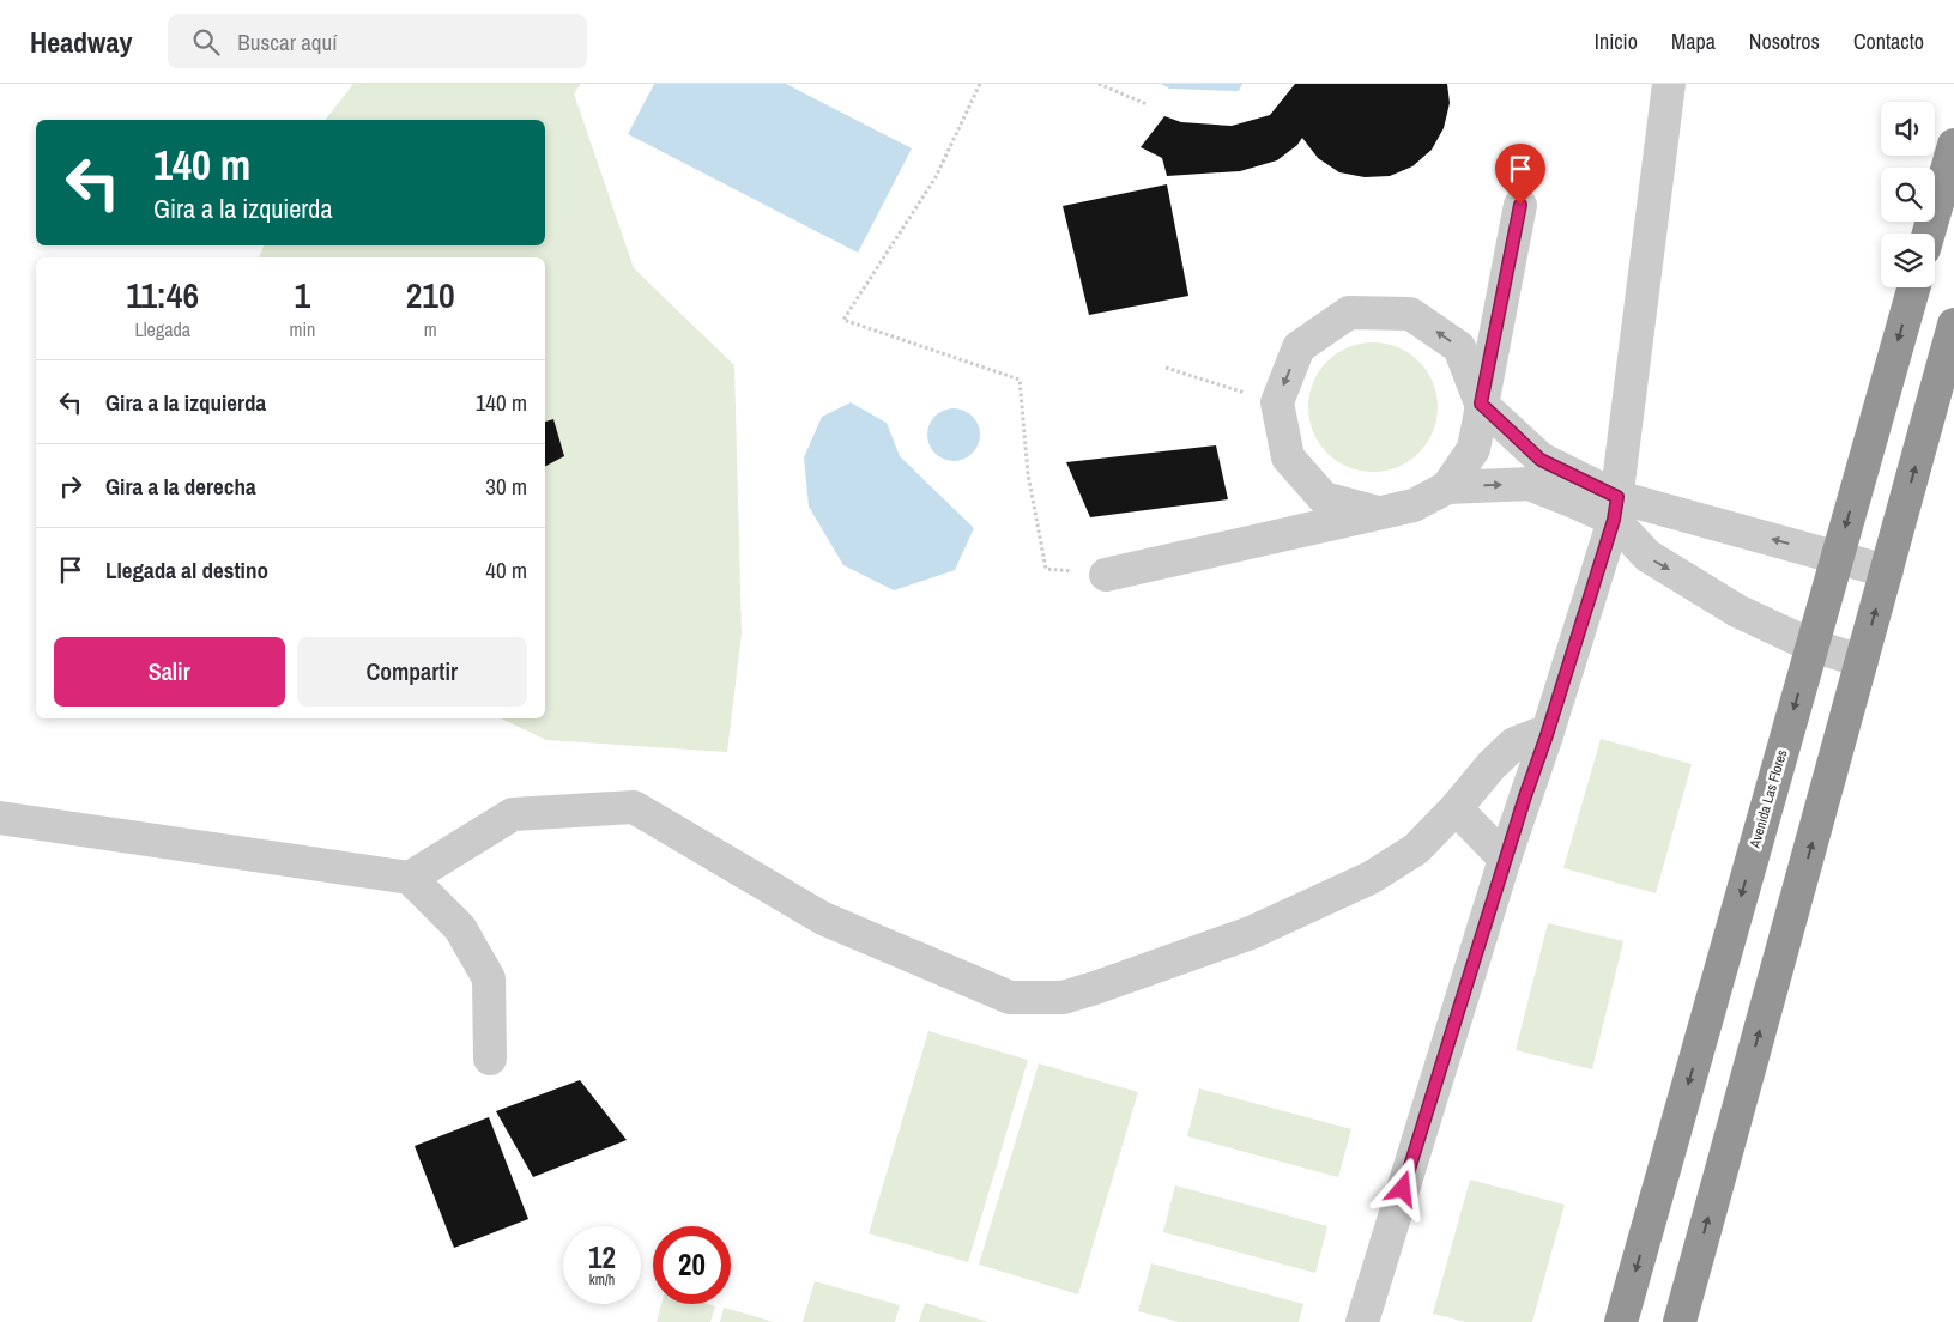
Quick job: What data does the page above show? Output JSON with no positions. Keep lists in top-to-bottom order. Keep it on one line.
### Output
{"streets":{"highway":["Avenida Las Flores"]},"page":{"header":"Headway","search":"Buscar aquí","nav":["Inicio","Mapa","Nosotros","Contacto"],"turn":["140 m","Gira a la izquierda"],"eta":["11:46","Llegada","1","min","210","m"],"list":[{"name":"Gira a la izquierda","value":"140 m"},{"name":"Gira a la derecha","value":"30 m"},{"name":"Llegada al destino","value":"40 m"}],"buttons":["Salir","Compartir"],"speed":"12 km/h","limit":"20"}}
